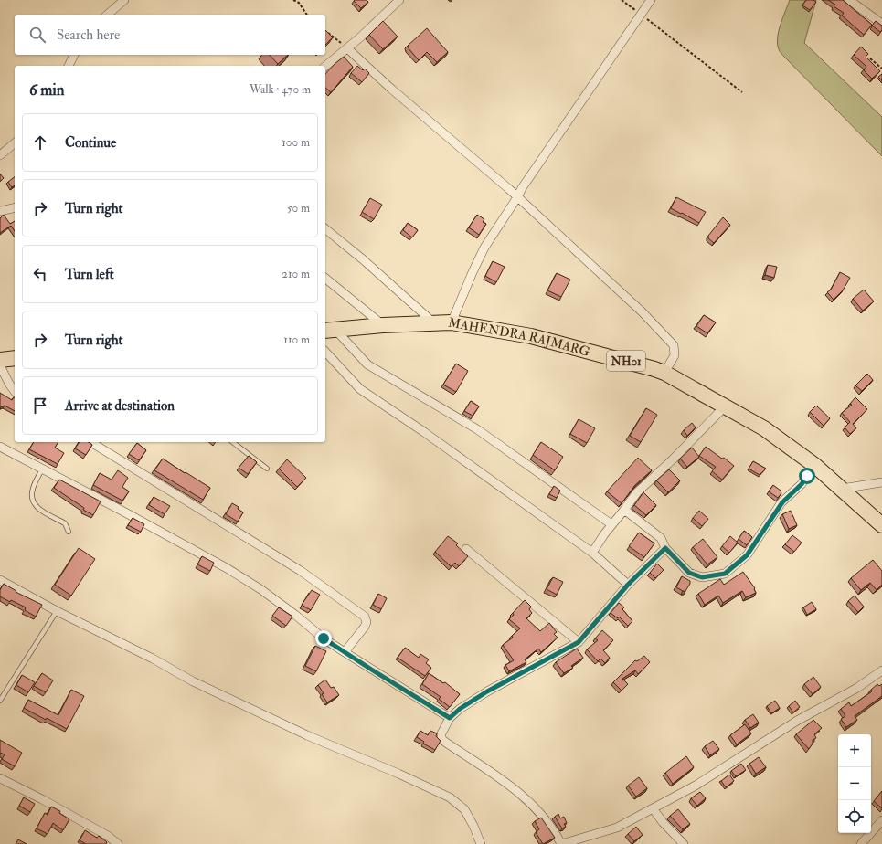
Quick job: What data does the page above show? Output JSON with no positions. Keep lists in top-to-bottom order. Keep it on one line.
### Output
{"streets":{"highway":["MAHENDRA RAJMARG","NH01"]},"page":{"search":"Search here","heading":["6 min","Walk · 470 m"],"list":[["Continue","100 m"],["Turn right","50 m"],["Turn left","210 m"],["Turn right","110 m"],"Arrive at destination"],"map_buttons":["+","−"]}}
